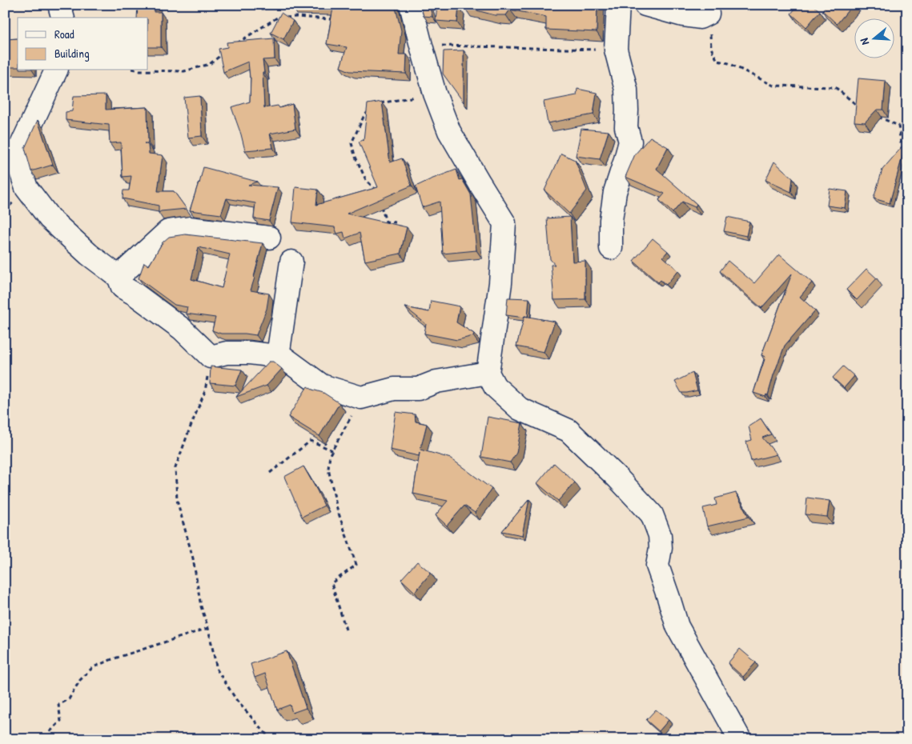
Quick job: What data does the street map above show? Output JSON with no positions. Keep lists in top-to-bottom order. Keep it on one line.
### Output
{"legend":["Road","Building"],"north":"left"}
